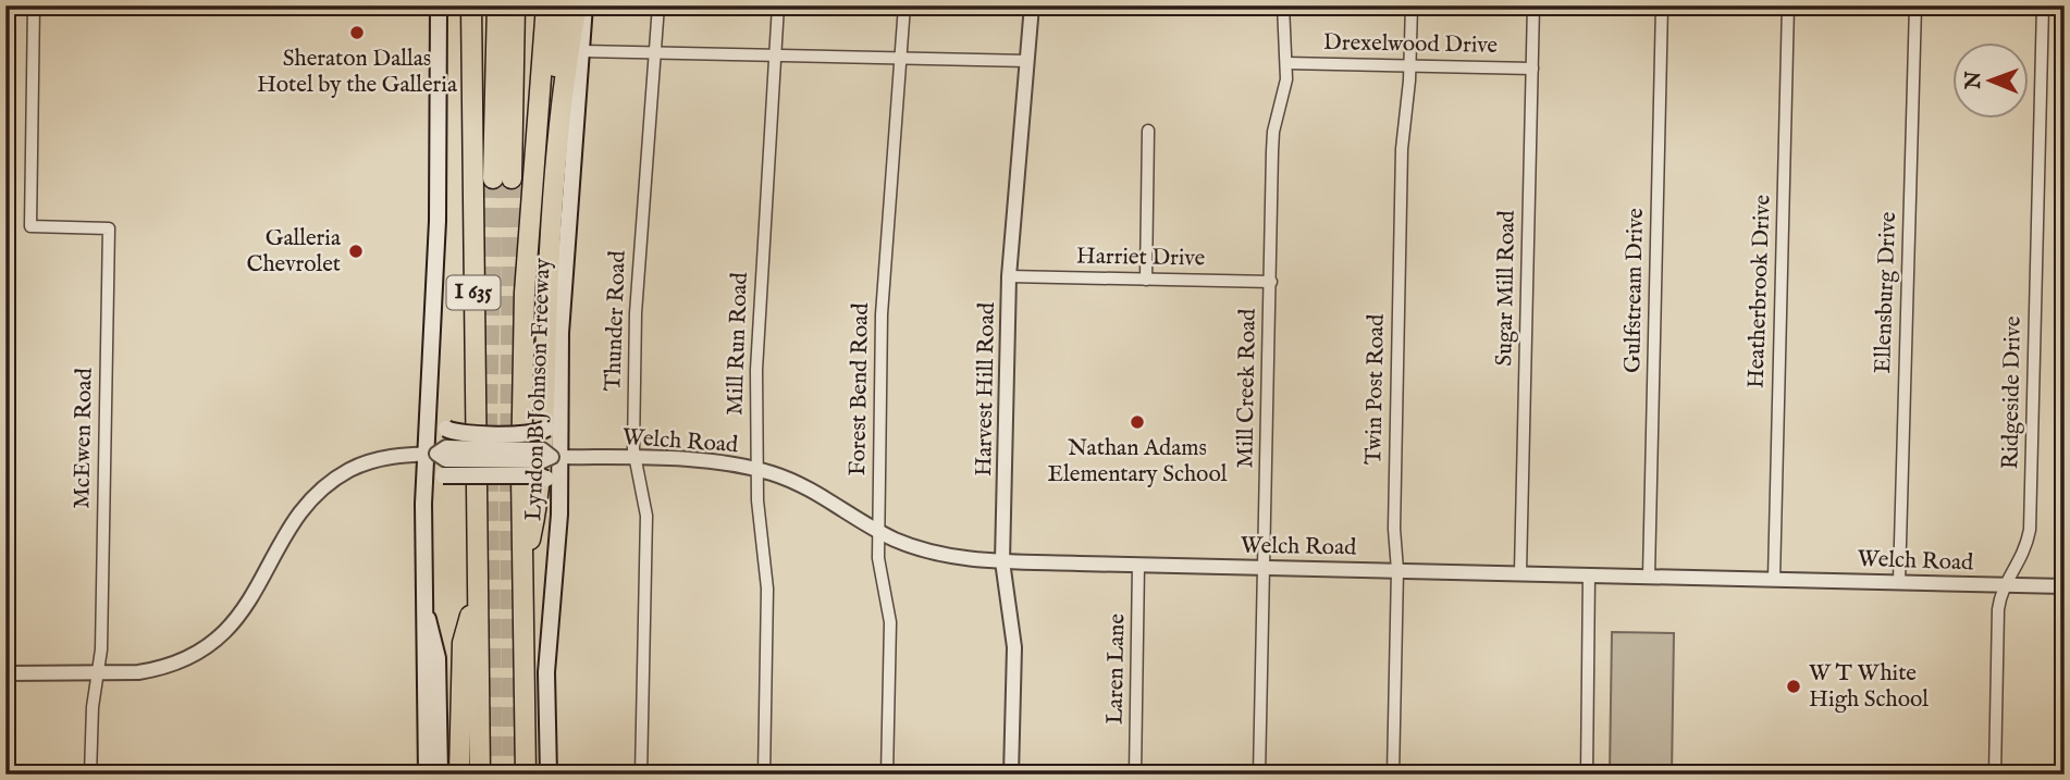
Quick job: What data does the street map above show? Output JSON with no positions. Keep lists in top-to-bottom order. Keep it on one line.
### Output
{"streets":{"highway":["I 635","Lyndon B Johnson Freeway"],"street":["Drexelwood Drive","Harriet Drive","Sugar Mill Road","Gulfstream Drive","Heatherbrook Drive","Ellensburg Drive","Thunder Road","Mill Run Road","Mill Creek Road","Forest Bend Road","Harvest Hill Road","Twin Post Road","Ridgeside Drive","McEwen Road","Welch Road","Laren Lane"]},"crossings":[["Drexelwood Drive","Sugar Mill Road"],["Drexelwood Drive","Mill Creek Road"],["Drexelwood Drive","Twin Post Road"],["Harriet Drive","Mill Creek Road"],["Harriet Drive","Harvest Hill Road"],["Sugar Mill Road","Welch Road"],["Gulfstream Drive","Welch Road"],["Heatherbrook Drive","Welch Road"],["Ellensburg Drive","Welch Road"],["Thunder Road","Welch Road"],["Mill Run Road","Welch Road"],["Mill Creek Road","Welch Road"],["Lyndon B Johnson Freeway","Welch Road"],["Forest Bend Road","Welch Road"],["Harvest Hill Road","Welch Road"],["Twin Post Road","Welch Road"],["Ridgeside Drive","Welch Road"],["McEwen Road","Welch Road"],["Welch Road","Laren Lane"]],"places":["Sheraton Dallas Hotel by the Galleria","Galleria Chevrolet","Nathan Adams Elementary School","W T White High School"],"north":"left"}
